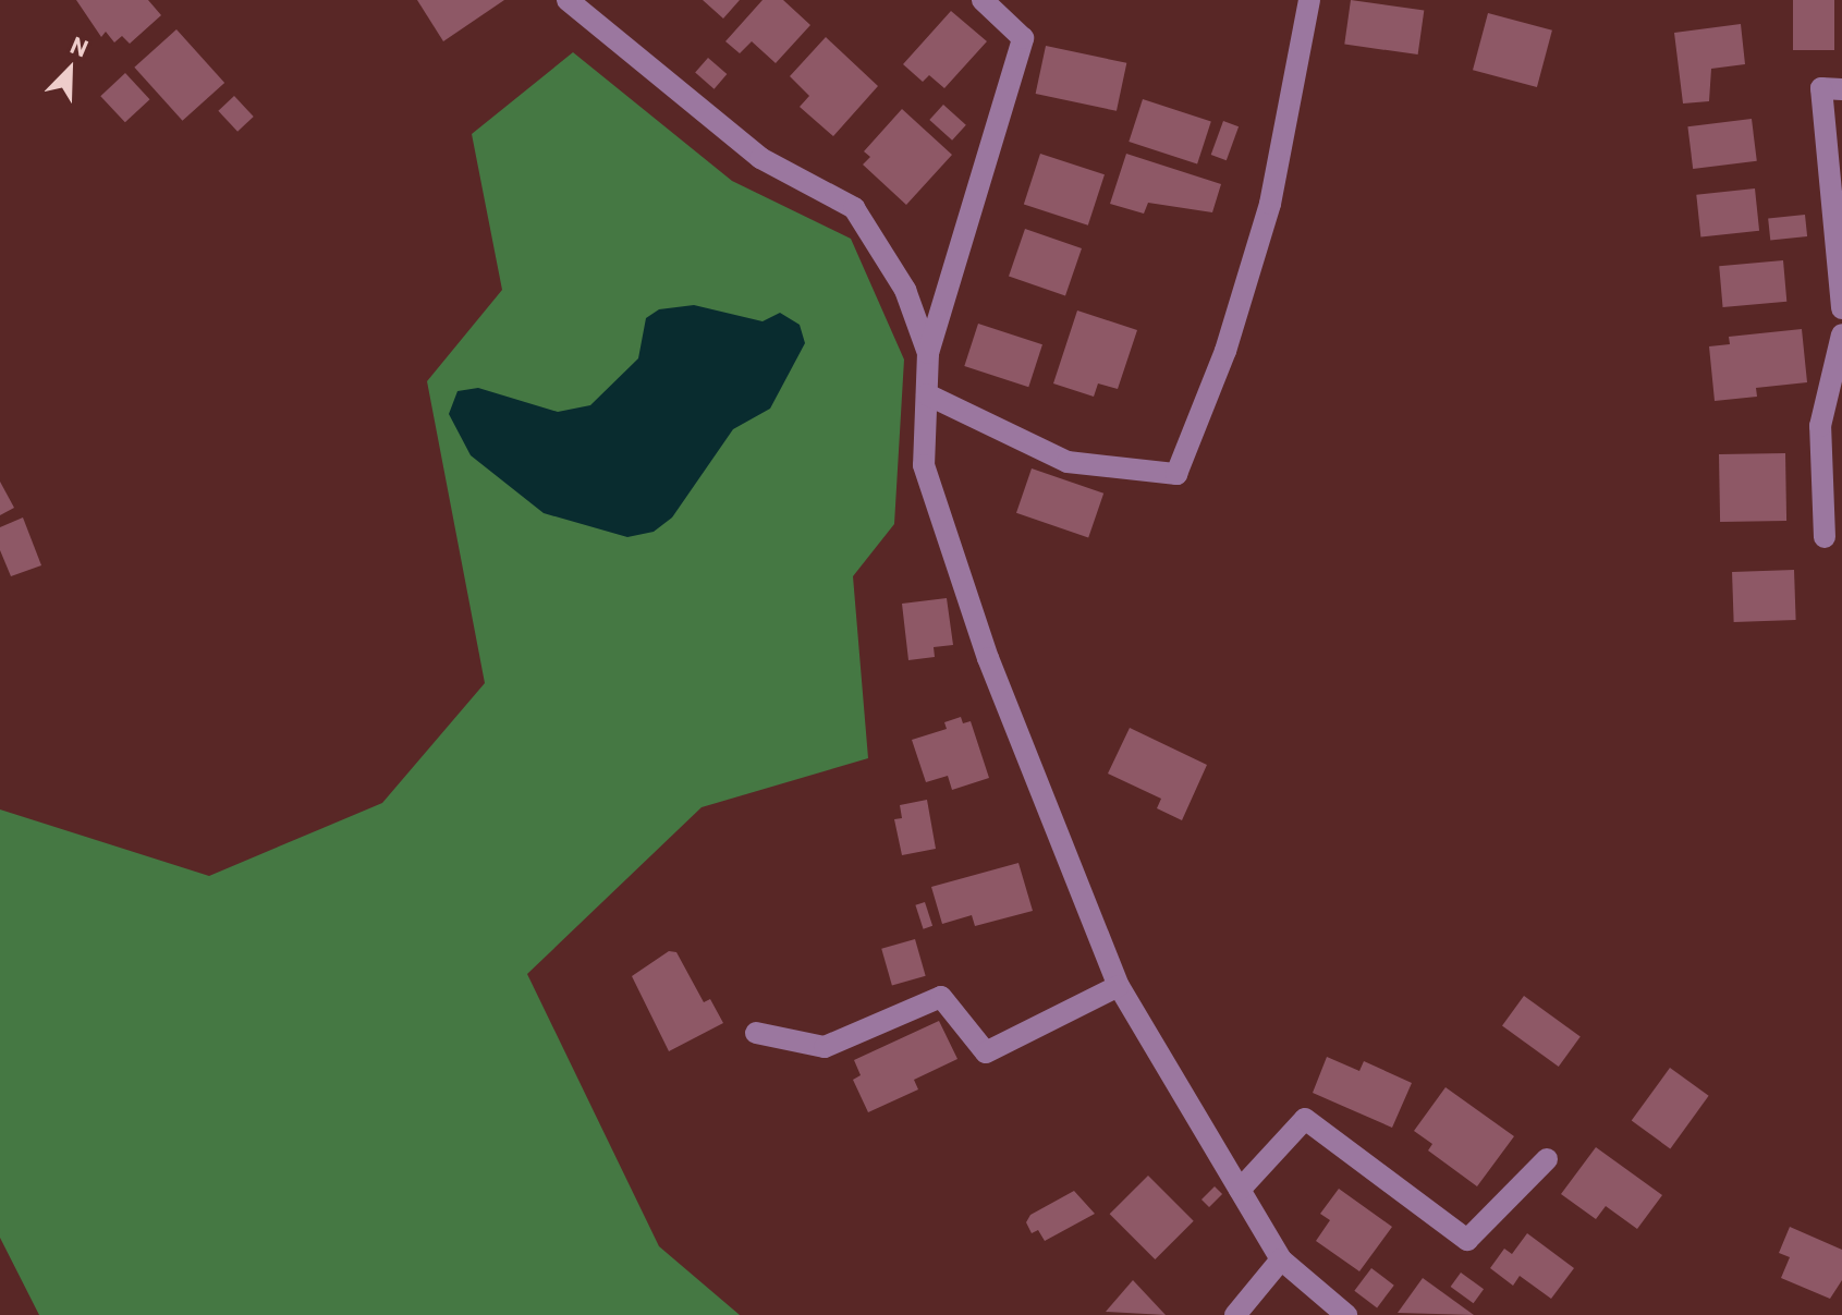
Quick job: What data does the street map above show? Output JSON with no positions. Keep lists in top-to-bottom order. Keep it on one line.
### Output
{"north":"top right"}
